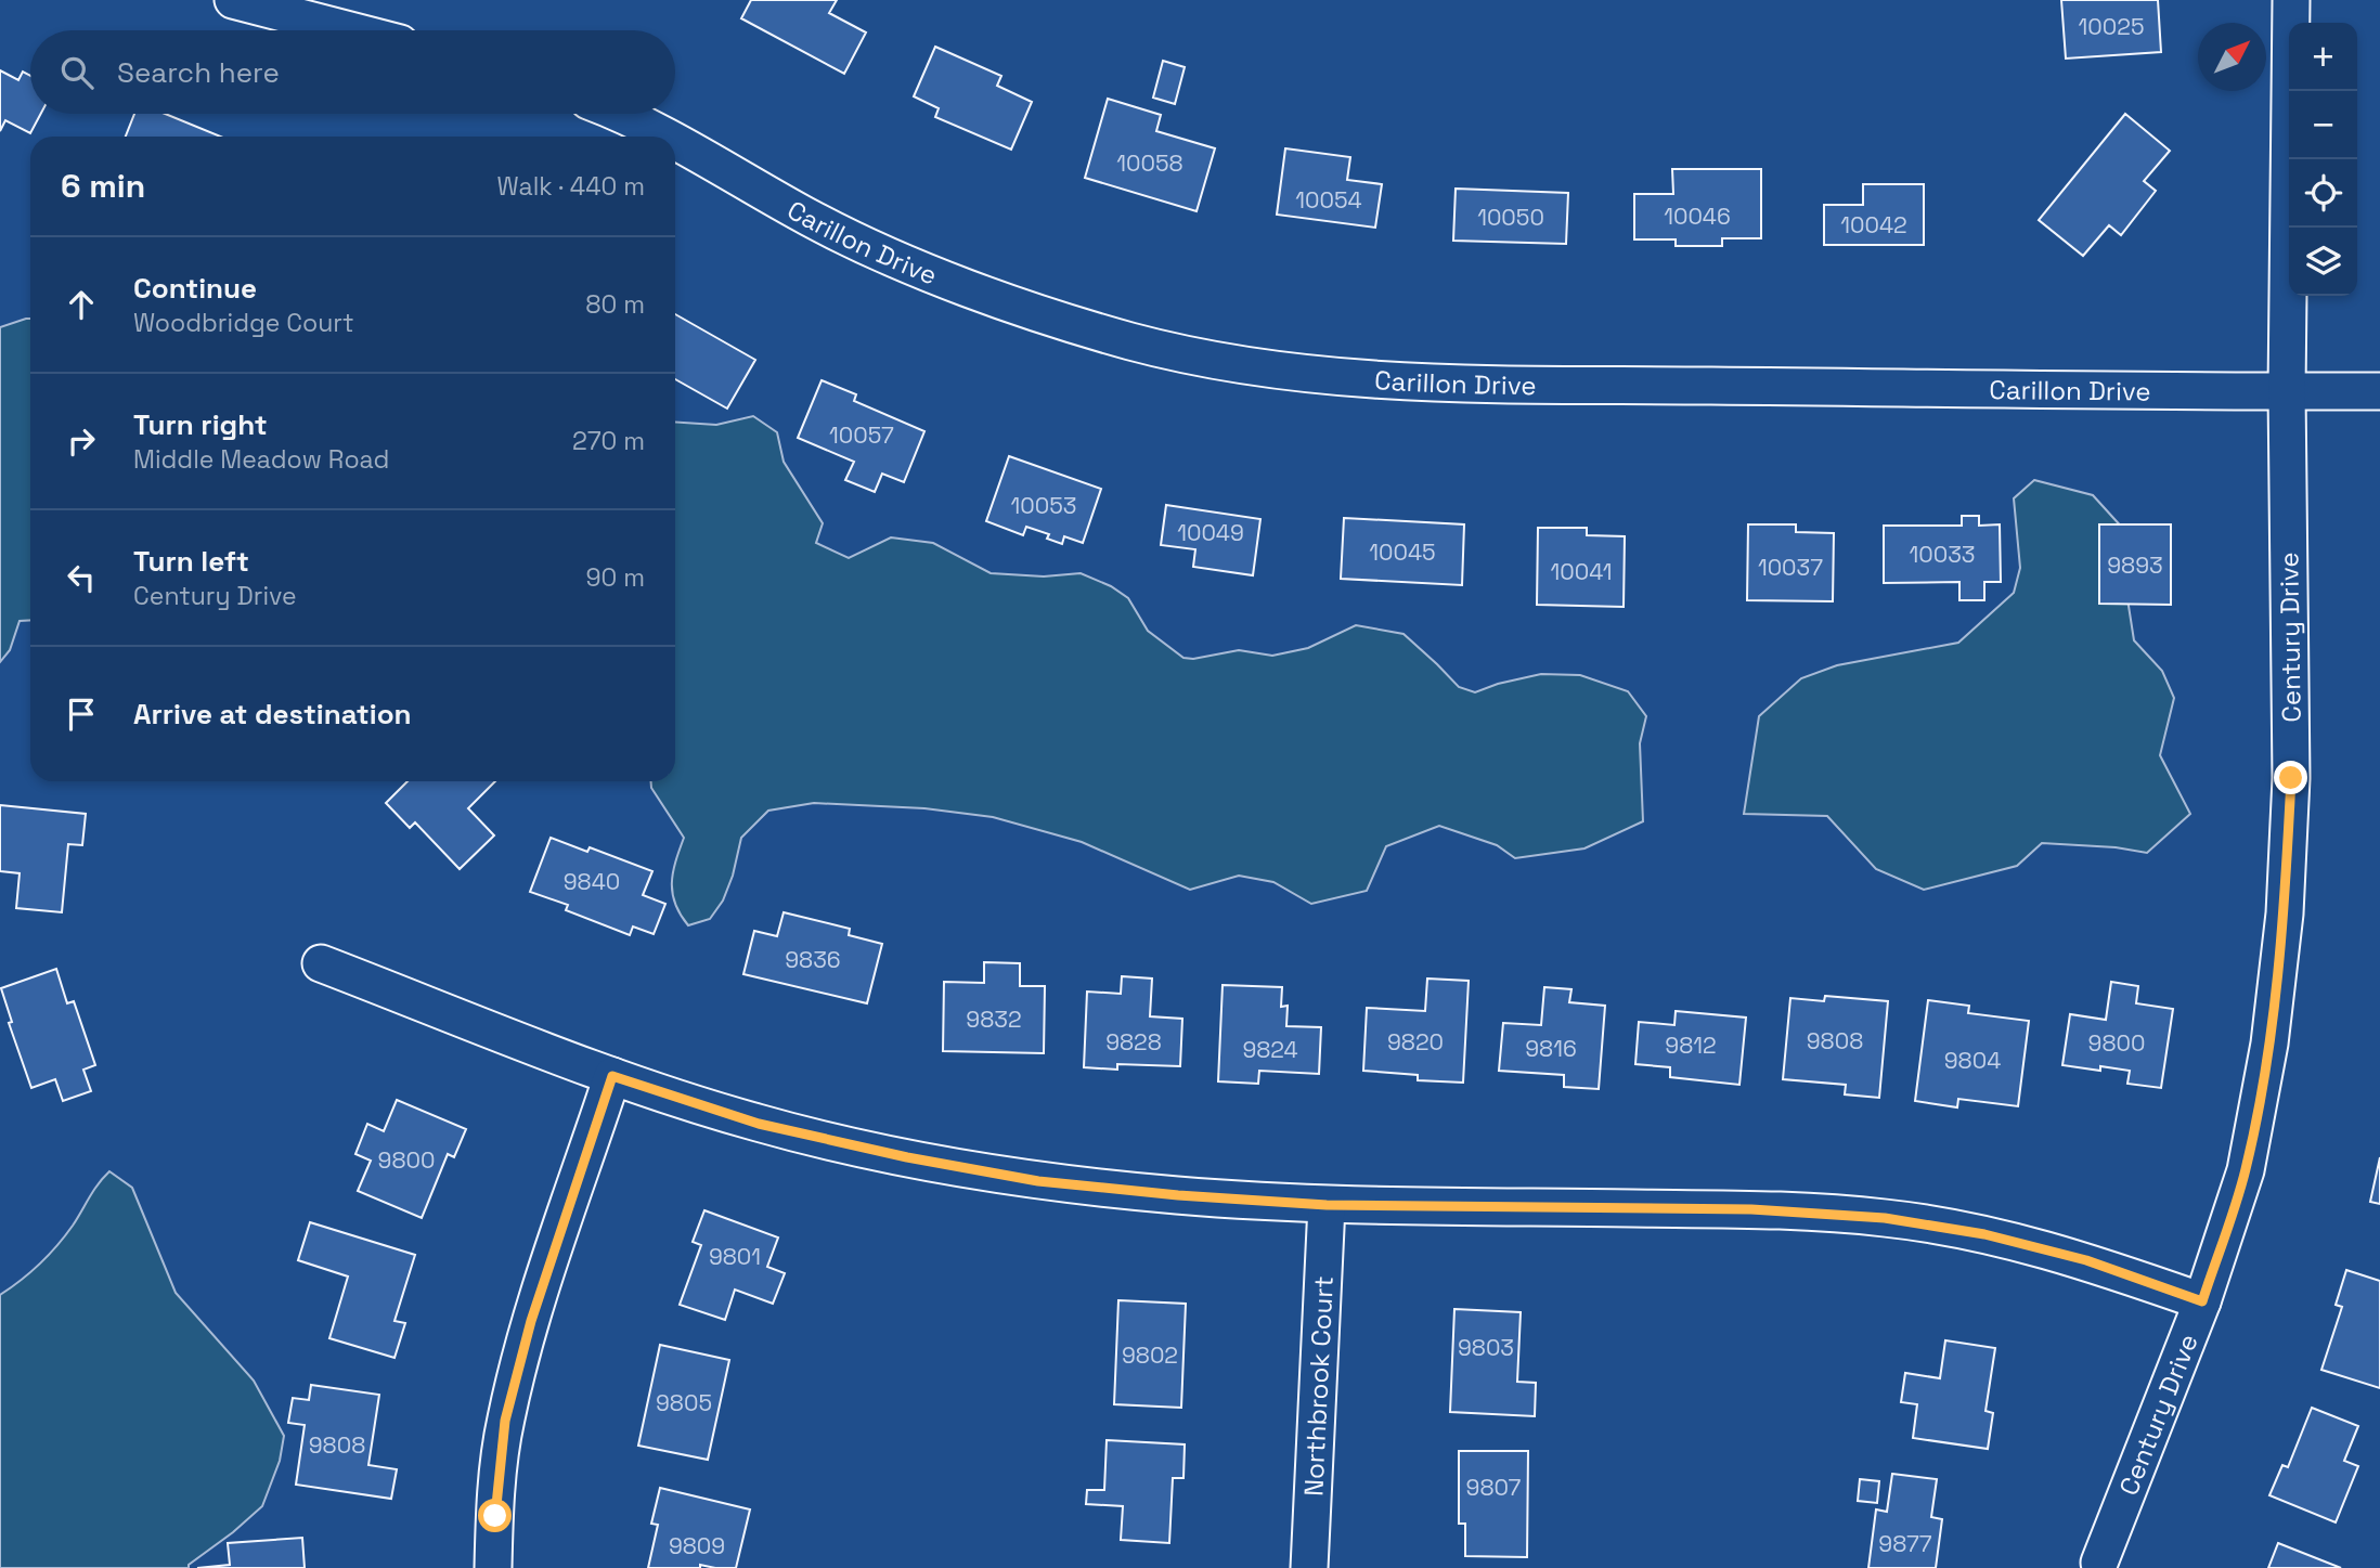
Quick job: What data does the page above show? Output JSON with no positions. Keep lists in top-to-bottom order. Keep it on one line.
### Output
{"streets":{"street":["Carillon Drive","Century Drive","Northbrook Court"]},"crossings":[["Carillon Drive","Century Drive"]],"house_numbers":["10025","10058","10054","10046","10050","10042","10057","10053","10049","10045","10033","9893","10037","10041","9840","9836","9832","9808","9828","9820","9800","9812","9816","9824","9804","9800","9801","9803","9802","9805","9808","9807","9877","9809"],"north":"top right","page":{"map_buttons":["+","−"],"search":"Search here","heading":["6 min","Walk · 440 m"],"list":[["Continue","Woodbridge Court","80 m"],["Turn right","Middle Meadow Road","270 m"],["Turn left","Century Drive","90 m"],"Arrive at destination"]}}
